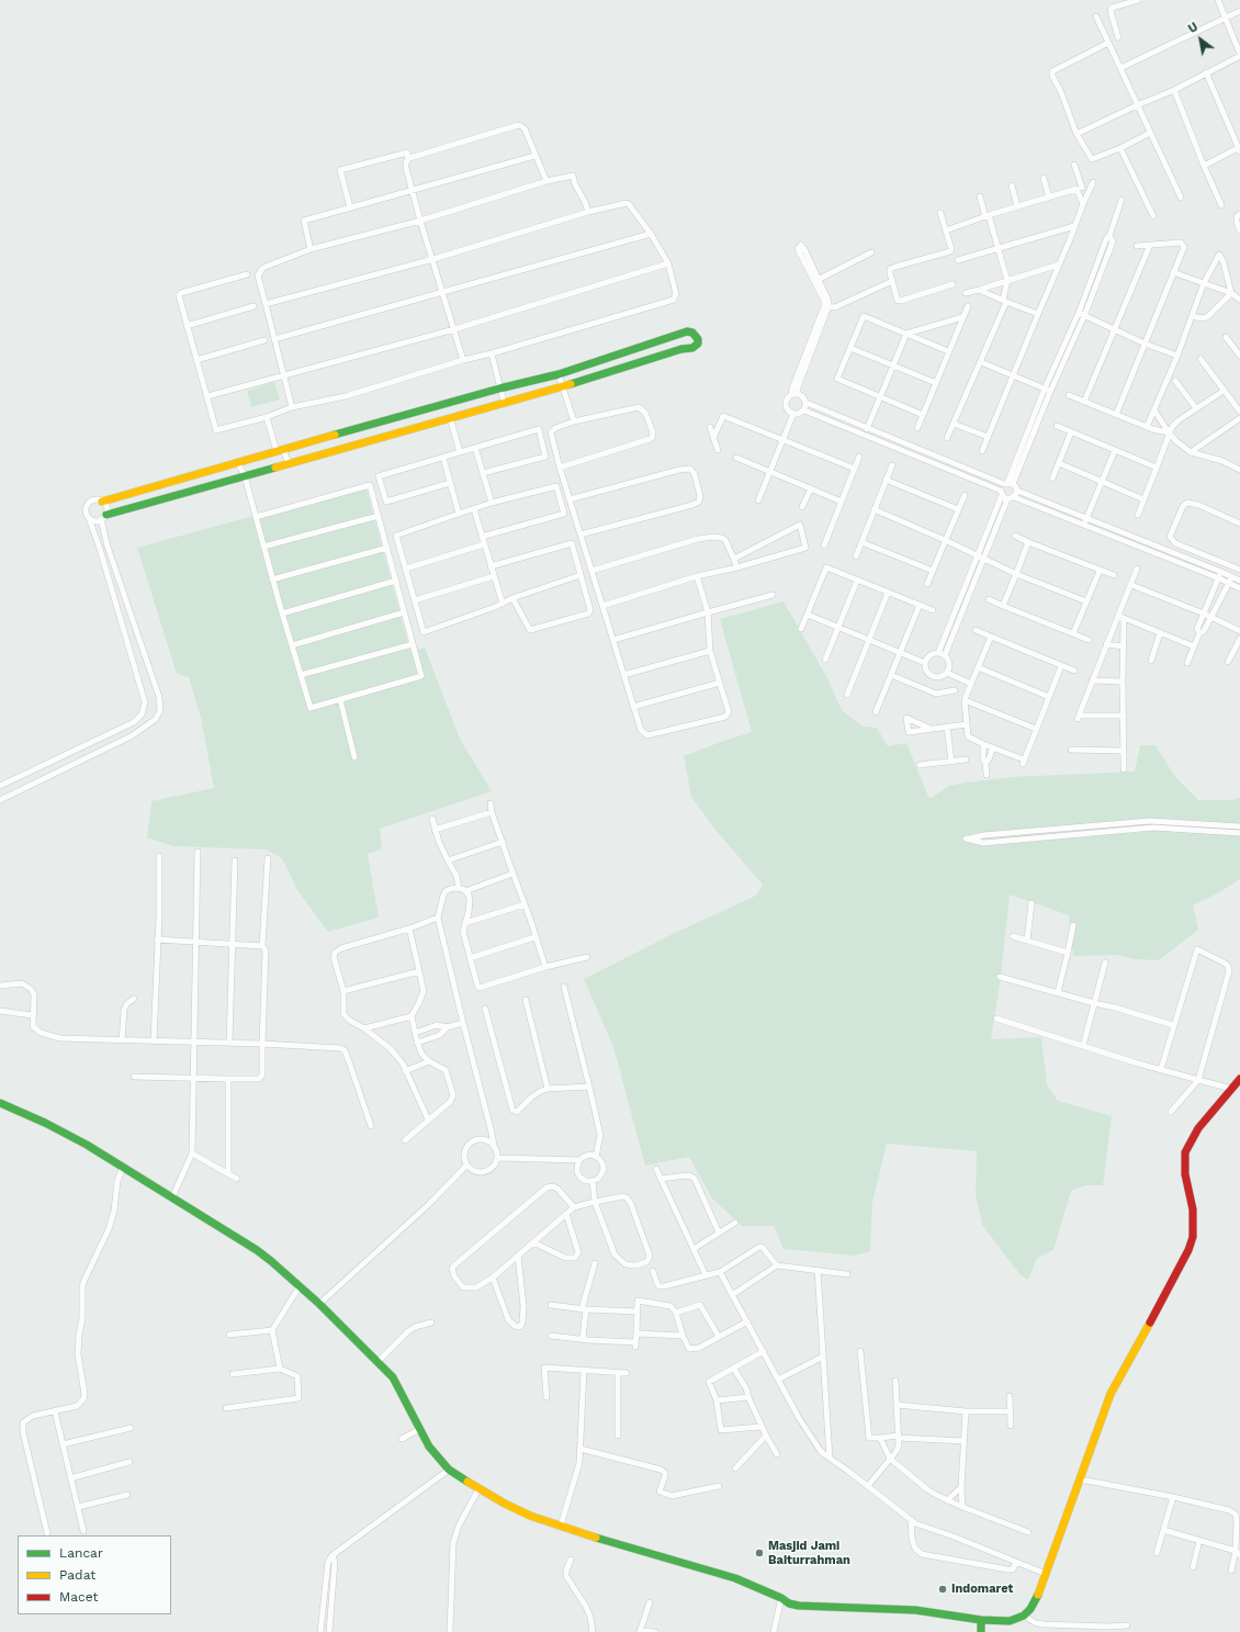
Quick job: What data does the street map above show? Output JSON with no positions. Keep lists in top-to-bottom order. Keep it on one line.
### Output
{"places":["Masjid Jami Baiturrahman","Indomaret"],"legend":["Lancar","Padat","Macet"],"north":"top left"}
